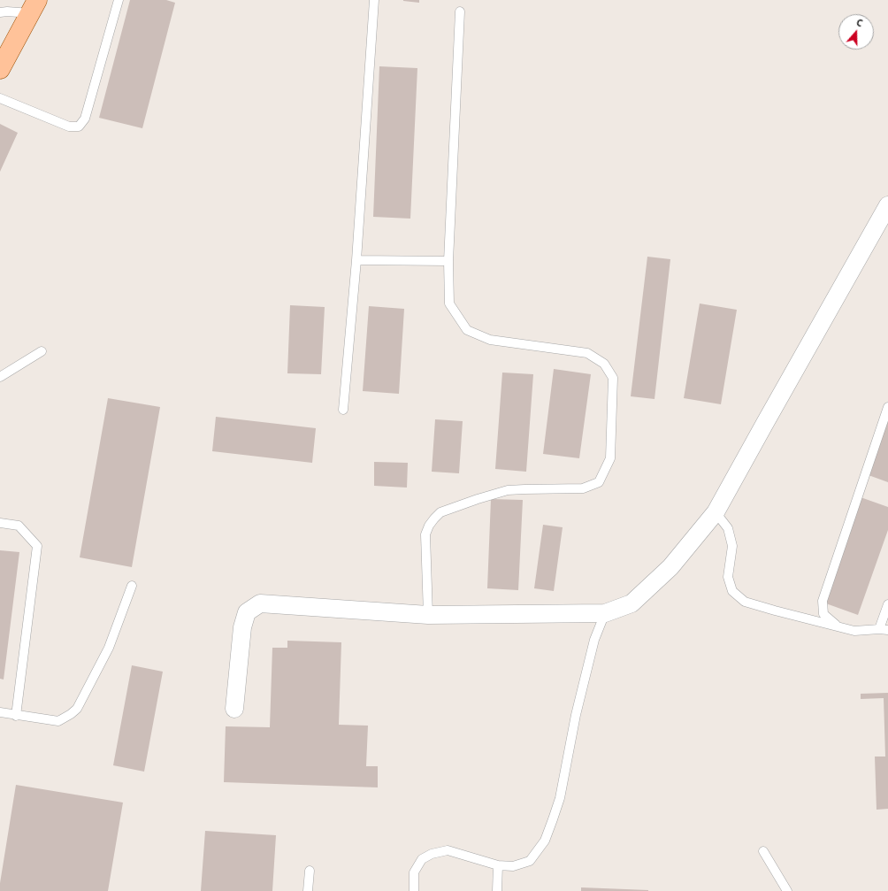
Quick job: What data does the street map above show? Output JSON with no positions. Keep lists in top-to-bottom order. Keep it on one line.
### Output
{"north":"top"}
